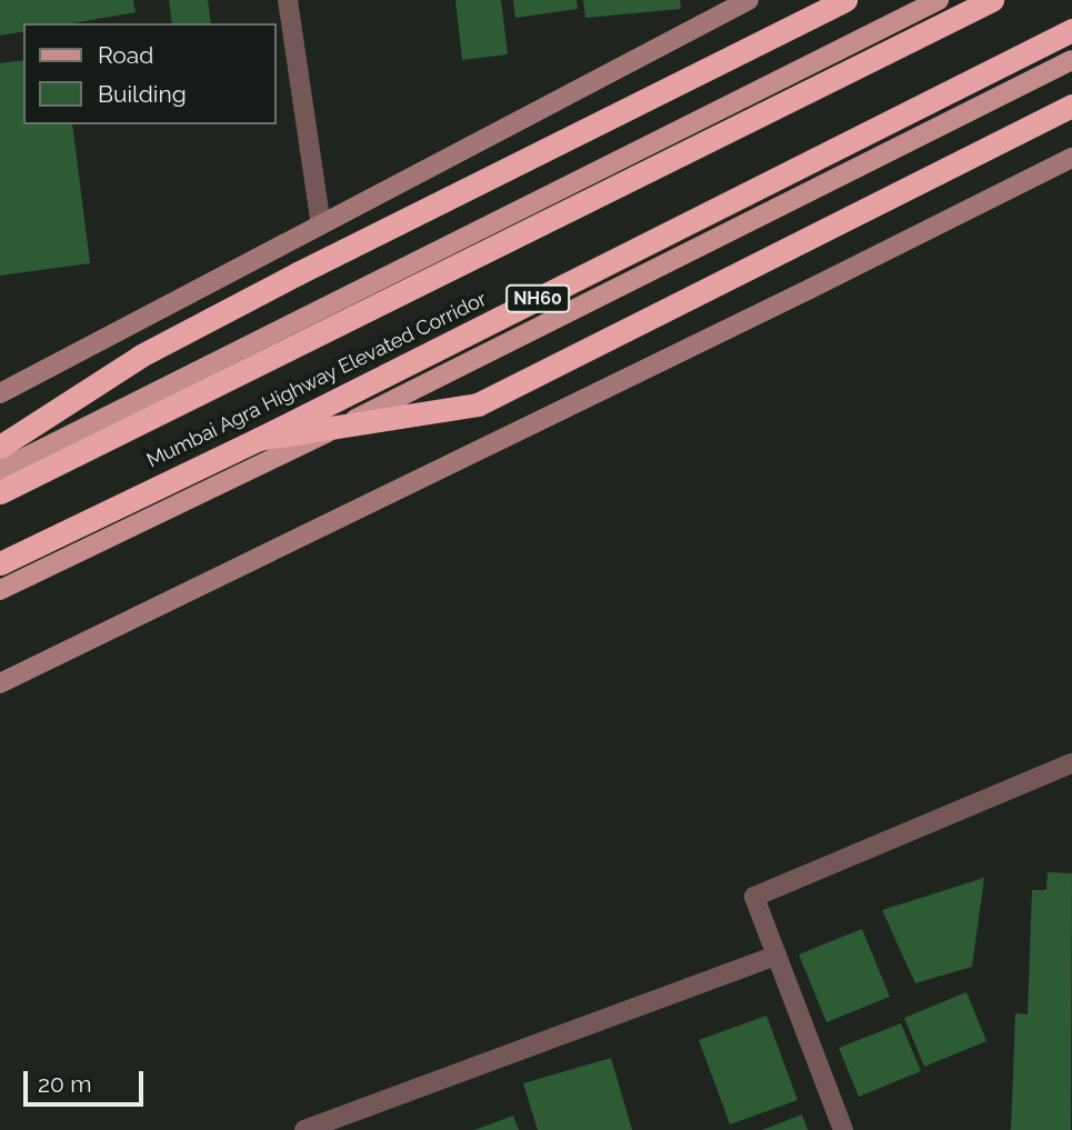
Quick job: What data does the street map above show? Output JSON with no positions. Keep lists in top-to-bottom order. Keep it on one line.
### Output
{"streets":{"highway":["NH60","Mumbai Agra Highway Elevated Corridor"]},"legend":["Road","Building"],"scale_bar":"20 m"}
